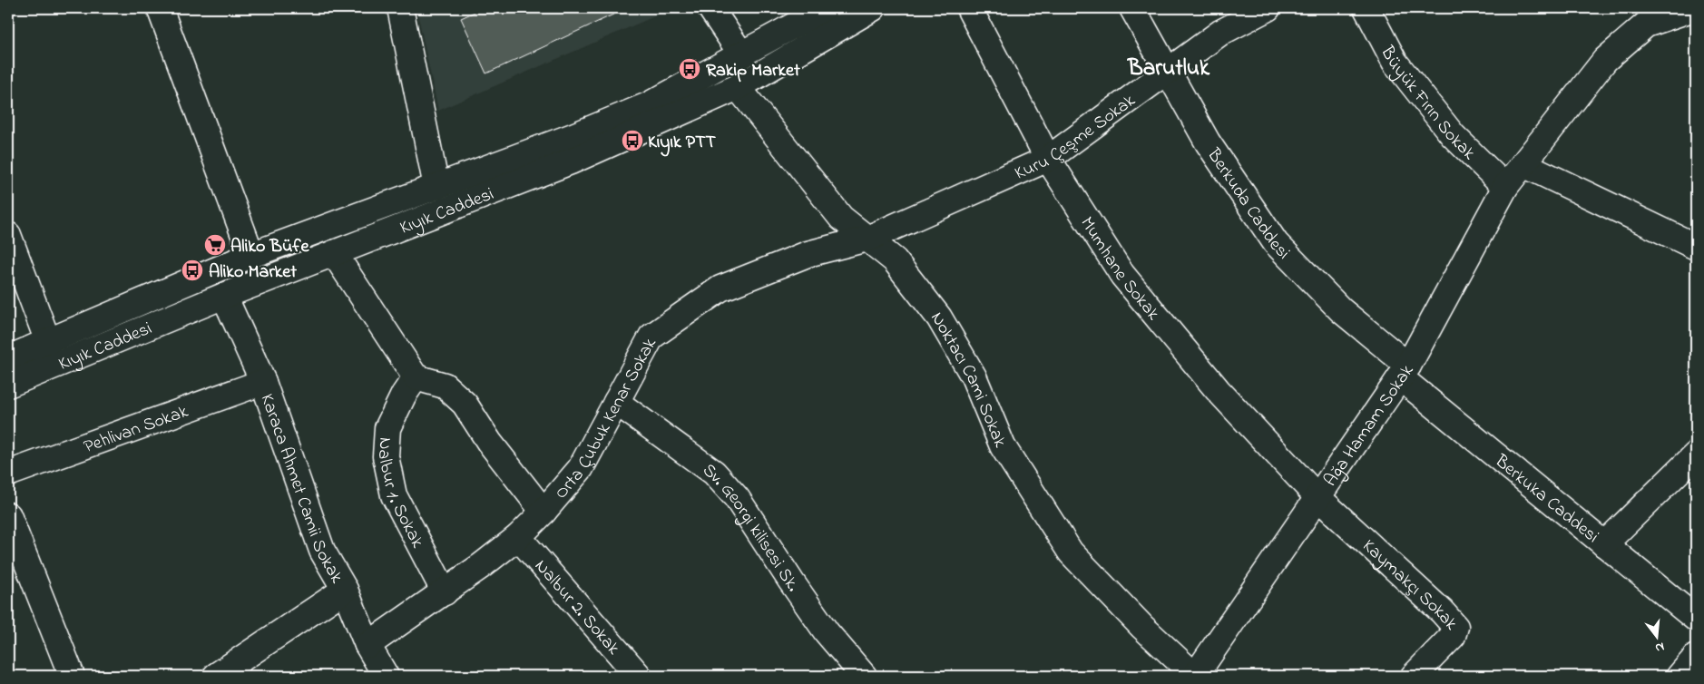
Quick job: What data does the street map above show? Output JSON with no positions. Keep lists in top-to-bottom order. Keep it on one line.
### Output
{"streets":{"street":["Büyük Fırın Sokak","Kuru Çeşme Sokak","Berkuda Caddesi","Kıyık Caddesi","Mumhane Sokak","Noktacı Cami Sokak","Orta Çubuk Kenar Sokak","Ağa Hamam Sokak","Pehlivan Sokak","Karaca Ahmet Camii Sokak","Nalbur 1. Sokak","Berkuka Caddesi","Sv. Georgi kilisesi Sk.","Kaymakçı Sokak","Nalbur 2. Sokak"]},"crossings":[["Büyük Fırın Sokak","Ağa Hamam Sokak"],["Kuru Çeşme Sokak","Berkuda Caddesi"],["Kuru Çeşme Sokak","Mumhane Sokak"],["Kuru Çeşme Sokak","Noktacı Cami Sokak"],["Kuru Çeşme Sokak","Orta Çubuk Kenar Sokak"],["Berkuda Caddesi","Ağa Hamam Sokak"],["Berkuda Caddesi","Berkuka Caddesi"],["Kıyık Caddesi","Noktacı Cami Sokak"],["Kıyık Caddesi","Karaca Ahmet Camii Sokak"],["Mumhane Sokak","Ağa Hamam Sokak"],["Mumhane Sokak","Kaymakçı Sokak"],["Noktacı Cami Sokak","Orta Çubuk Kenar Sokak"],["Noktacı Cami Sokak","Ağa Hamam Sokak"],["Orta Çubuk Kenar Sokak","Karaca Ahmet Camii Sokak"],["Orta Çubuk Kenar Sokak","Nalbur 1. Sokak"],["Orta Çubuk Kenar Sokak","Sv. Georgi kilisesi Sk."],["Orta Çubuk Kenar Sokak","Nalbur 2. Sokak"],["Ağa Hamam Sokak","Berkuka Caddesi"],["Ağa Hamam Sokak","Kaymakçı Sokak"],["Pehlivan Sokak","Karaca Ahmet Camii Sokak"]],"districts":["Barutluk"],"places":{"bus stop":["Rakip Market","Kıyık PTT","Aliko Market"],"supermarket":["Aliko Büfe"]},"north":"bottom"}
